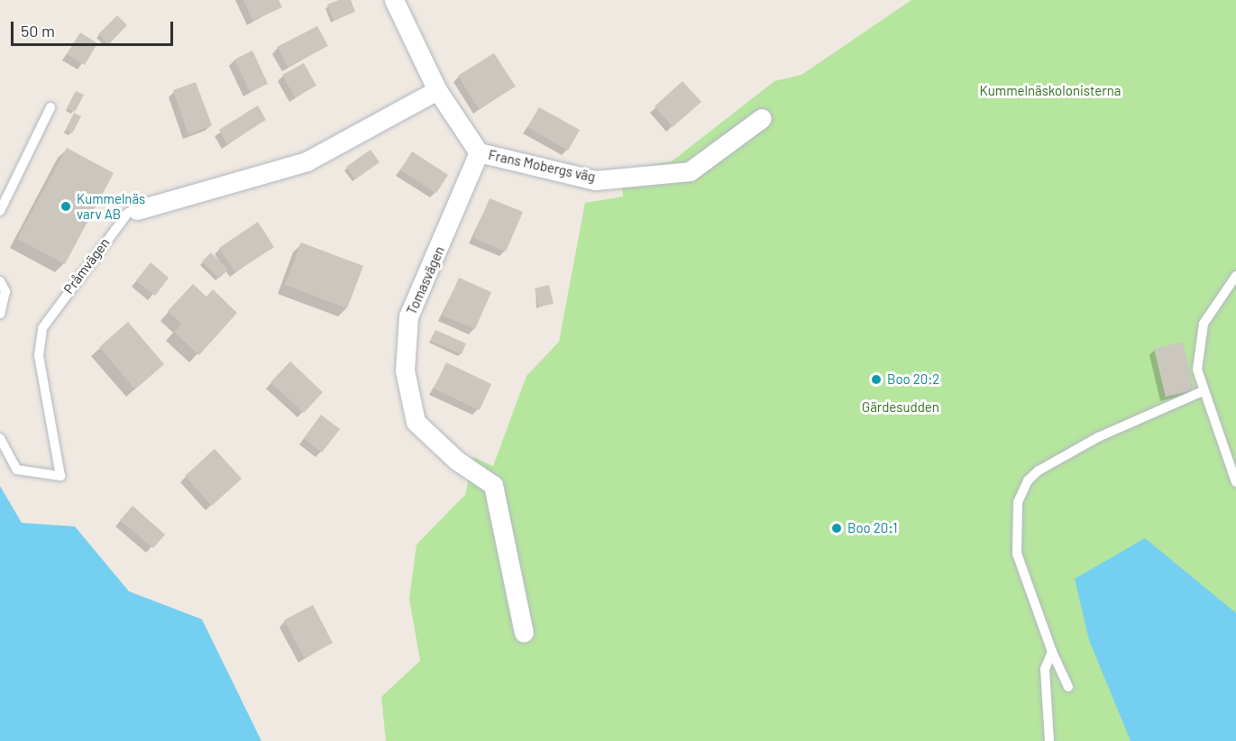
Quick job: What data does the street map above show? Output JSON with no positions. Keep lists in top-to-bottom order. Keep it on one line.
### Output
{"streets":{"street":["Frans Mobergs väg","Pråmvägen","Tomasvägen"]},"crossings":[["Frans Mobergs väg","Pråmvägen"],["Frans Mobergs väg","Tomasvägen"]],"parks":["Kummelnäskolonisterna","Gärdesudden"],"places":["Kummelnäs varv AB","Boo 20:2","Boo 20:1"],"scale_bar":"50 m"}
